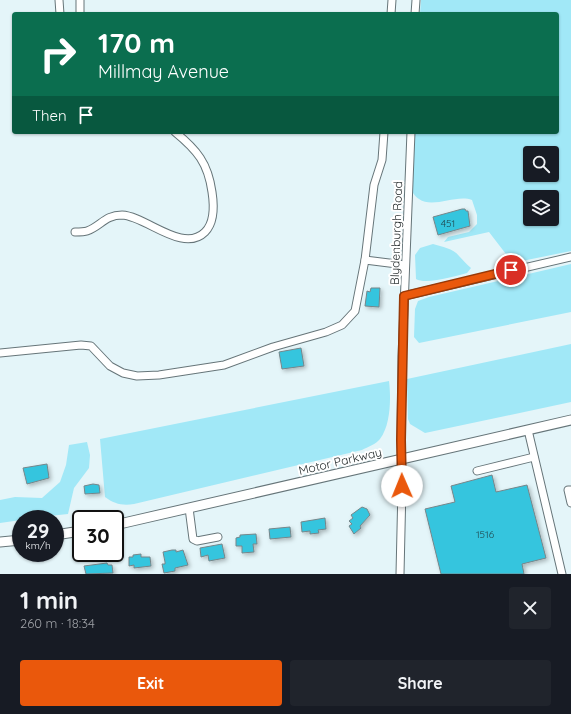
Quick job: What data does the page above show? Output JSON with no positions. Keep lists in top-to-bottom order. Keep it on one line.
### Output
{"streets":{"main road":["Motor Parkway"],"street":["Blydenburgh Road"]},"crossings":[["Blydenburgh Road","Motor Parkway"]],"house_numbers":["451","1516"],"page":{"turn":["170 m","Millmay Avenue"],"then":"Then","speed":"29 km/h","limit":"30","heading":["1 min","260 m · 18:34"],"buttons":["Exit","Share"]}}
